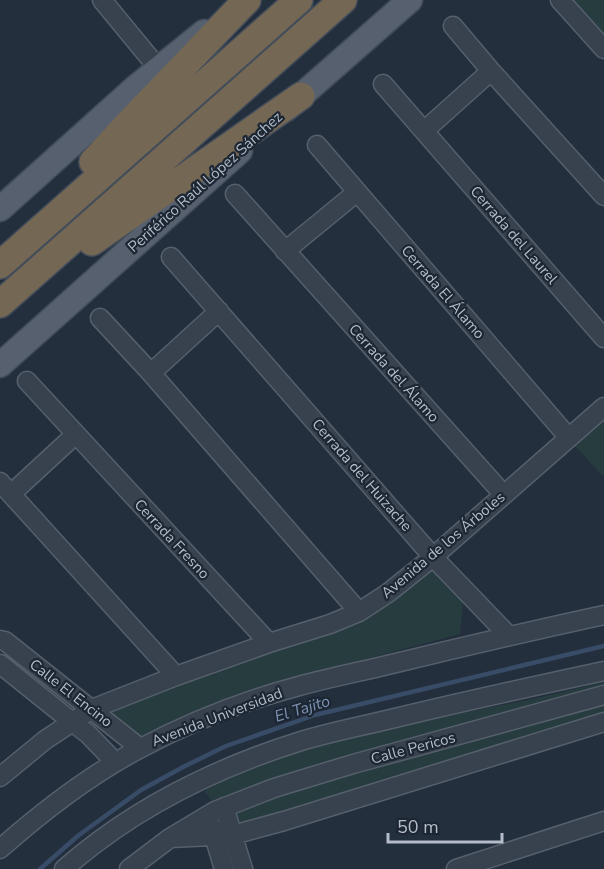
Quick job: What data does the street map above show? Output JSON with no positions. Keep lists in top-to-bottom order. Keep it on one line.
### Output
{"streets":{"main road":["Periférico Raúl López Sánchez"],"street":["Cerrada del Laurel","Cerrada El Álamo","Cerrada del Álamo","Cerrada del Huizache","Cerrada Fresno","Avenida de los Árboles","Calle El Encino","Avenida Universidad","Calle Pericos"]},"crossings":[["Cerrada El Álamo","Avenida de los Árboles"],["Cerrada del Álamo","Avenida de los Árboles"],["Cerrada del Huizache","Avenida de los Árboles"],["Cerrada del Huizache","Avenida Universidad"],["Cerrada Fresno","Avenida de los Árboles"],["Avenida de los Árboles","Calle El Encino"],["Calle El Encino","Avenida Universidad"]],"water":["El Tajito"],"scale_bar":"50 m"}
